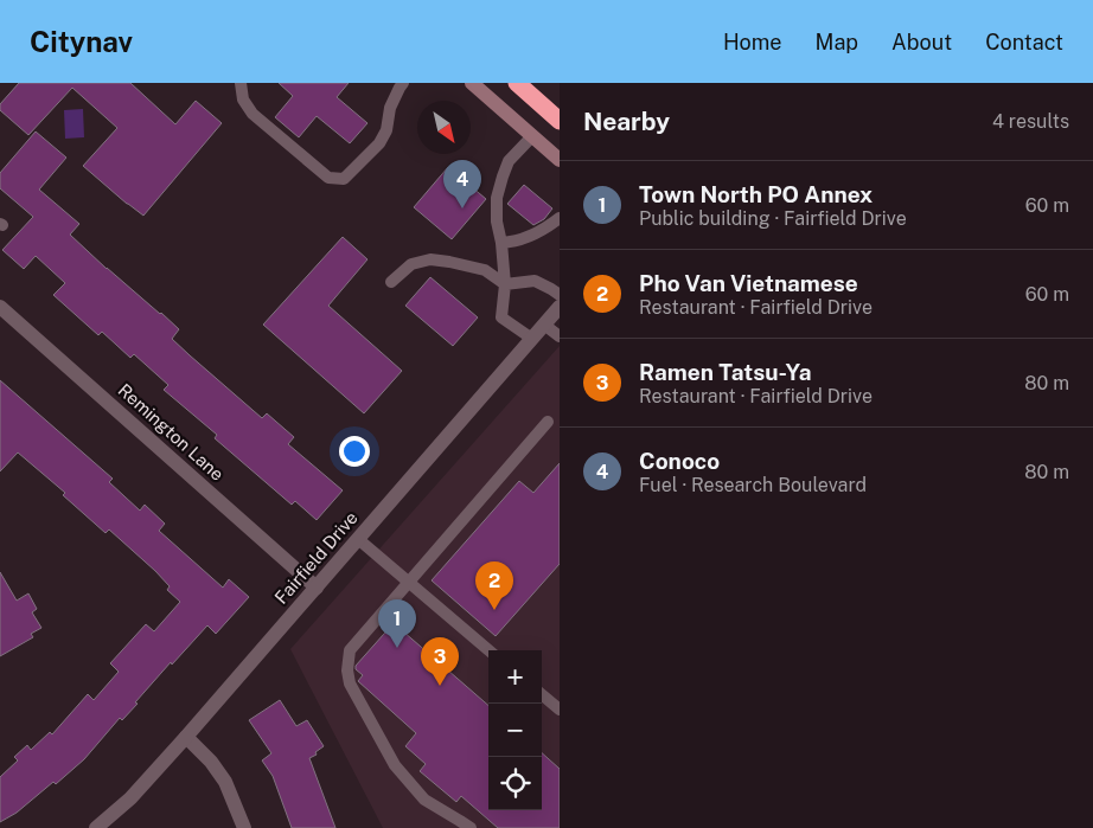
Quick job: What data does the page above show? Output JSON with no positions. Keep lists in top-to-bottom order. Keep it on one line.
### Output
{"streets":{"street":["Remington Lane","Fairfield Drive"]},"crossings":[["Remington Lane","Fairfield Drive"]],"north":"bottom right","page":{"header":"Citynav","nav":["Home","Map","About","Contact"],"heading":["Nearby","4 results"],"pins":["4","2","1","3"],"list":[{"mark":"1","name":"Town North PO Annex","note":"Public building · Fairfield Drive","value":"60 m"},{"mark":"2","name":"Pho Van Vietnamese","note":"Restaurant · Fairfield Drive","value":"60 m"},{"mark":"3","name":"Ramen Tatsu-Ya","note":"Restaurant · Fairfield Drive","value":"80 m"},{"mark":"4","name":"Conoco","note":"Fuel · Research Boulevard","value":"80 m"}],"map_buttons":["+","−"]}}
